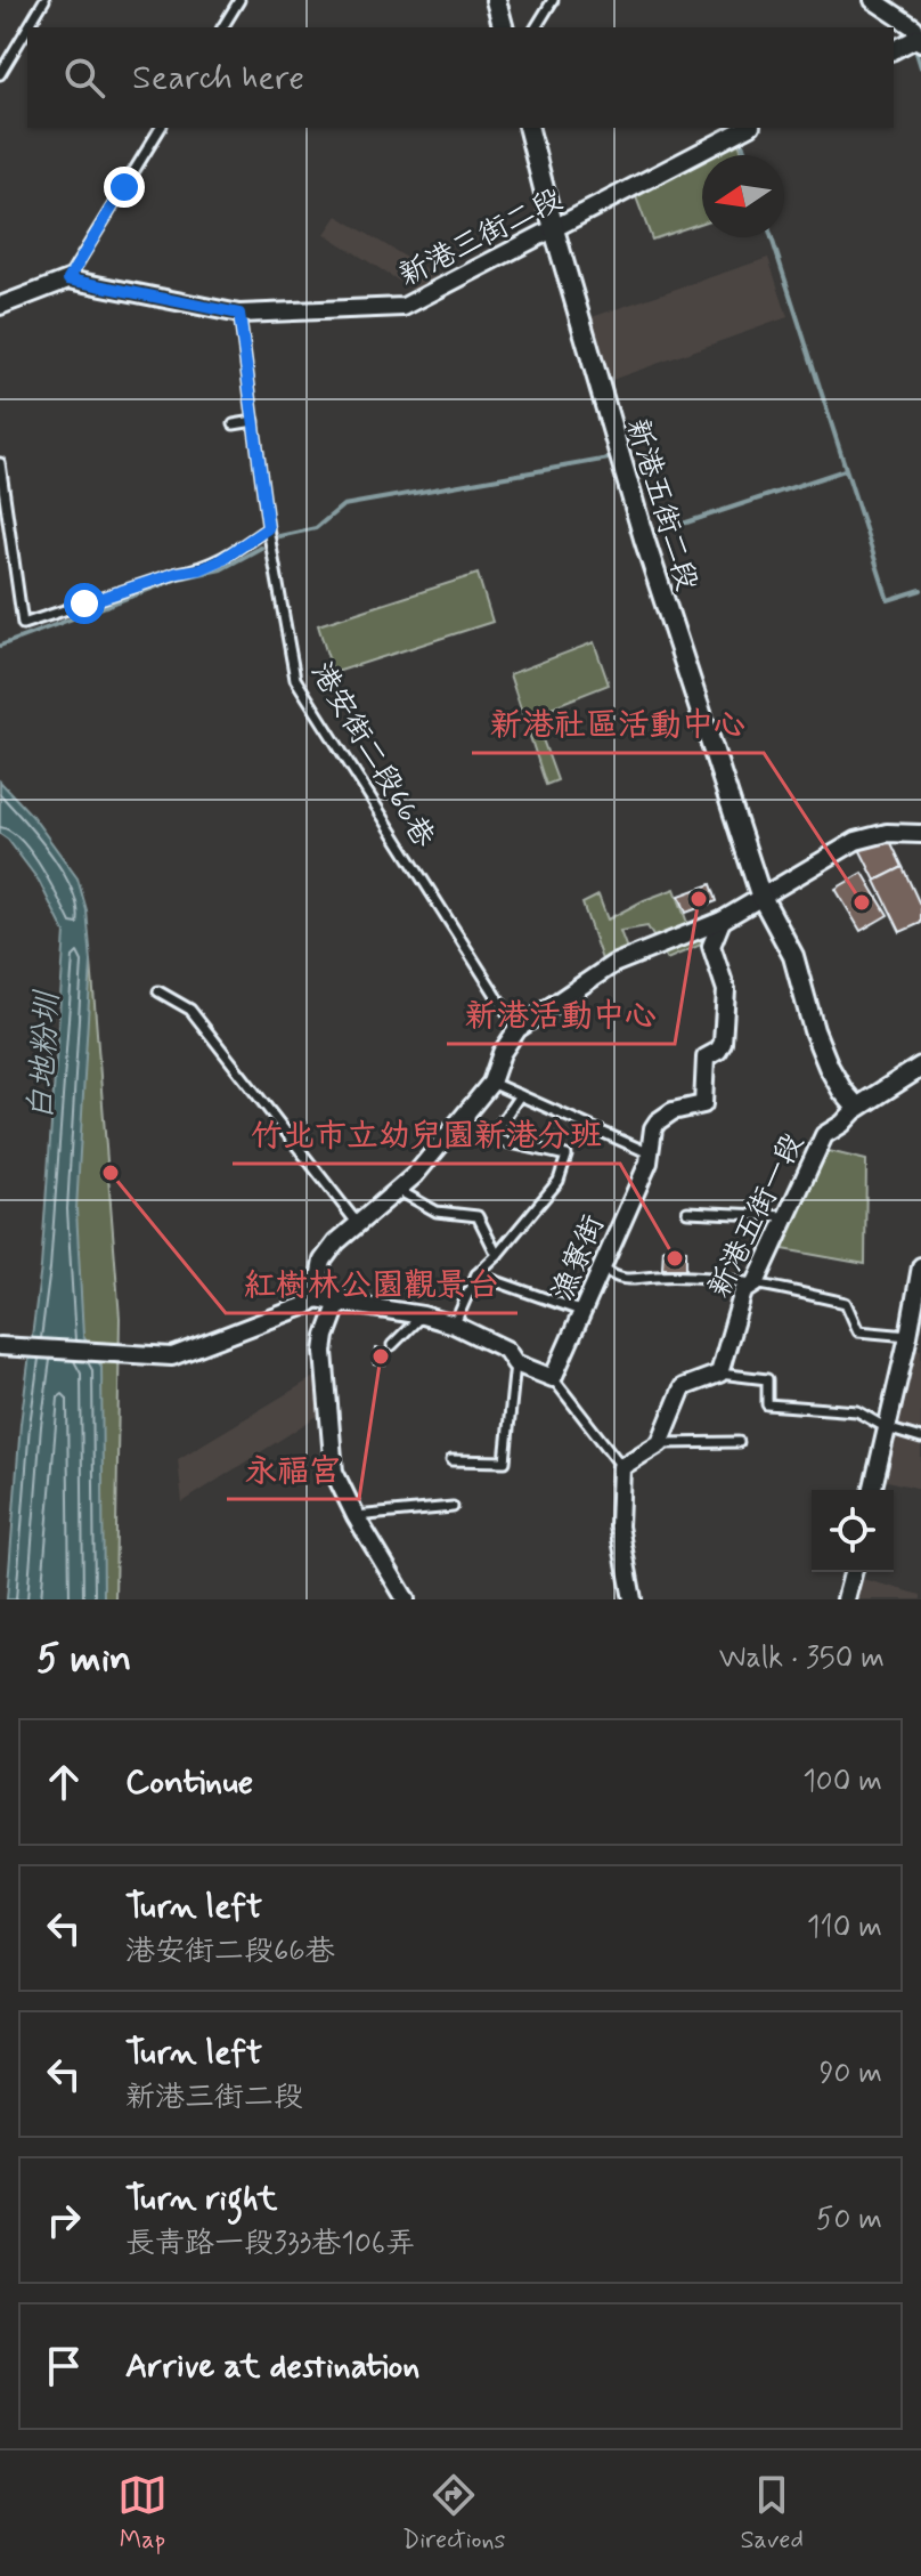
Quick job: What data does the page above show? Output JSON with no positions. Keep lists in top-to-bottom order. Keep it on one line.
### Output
{"streets":{"street":["新港三街二段","新港五街二段","新港五街一段","漁寮街"],"lane":["港安街二段66巷"]},"crossings":[["新港三街二段","新港五街二段"],["新港三街二段","港安街二段66巷"]],"water":["白地粉圳"],"places":["新港活動中心","新港社區活動中心","紅樹林公園觀景台","竹北市立幼兒園新港分班","永福宮"],"north":"left","page":{"search":"Search here","heading":["5 min","Walk · 350 m"],"list":[["Continue","100 m"],["Turn left","港安街二段66巷","110 m"],["Turn left","新港三街二段","90 m"],["Turn right","長青路一段333巷106弄","50 m"],"Arrive at destination"],"nav":["Map","Directions","Saved"]}}
